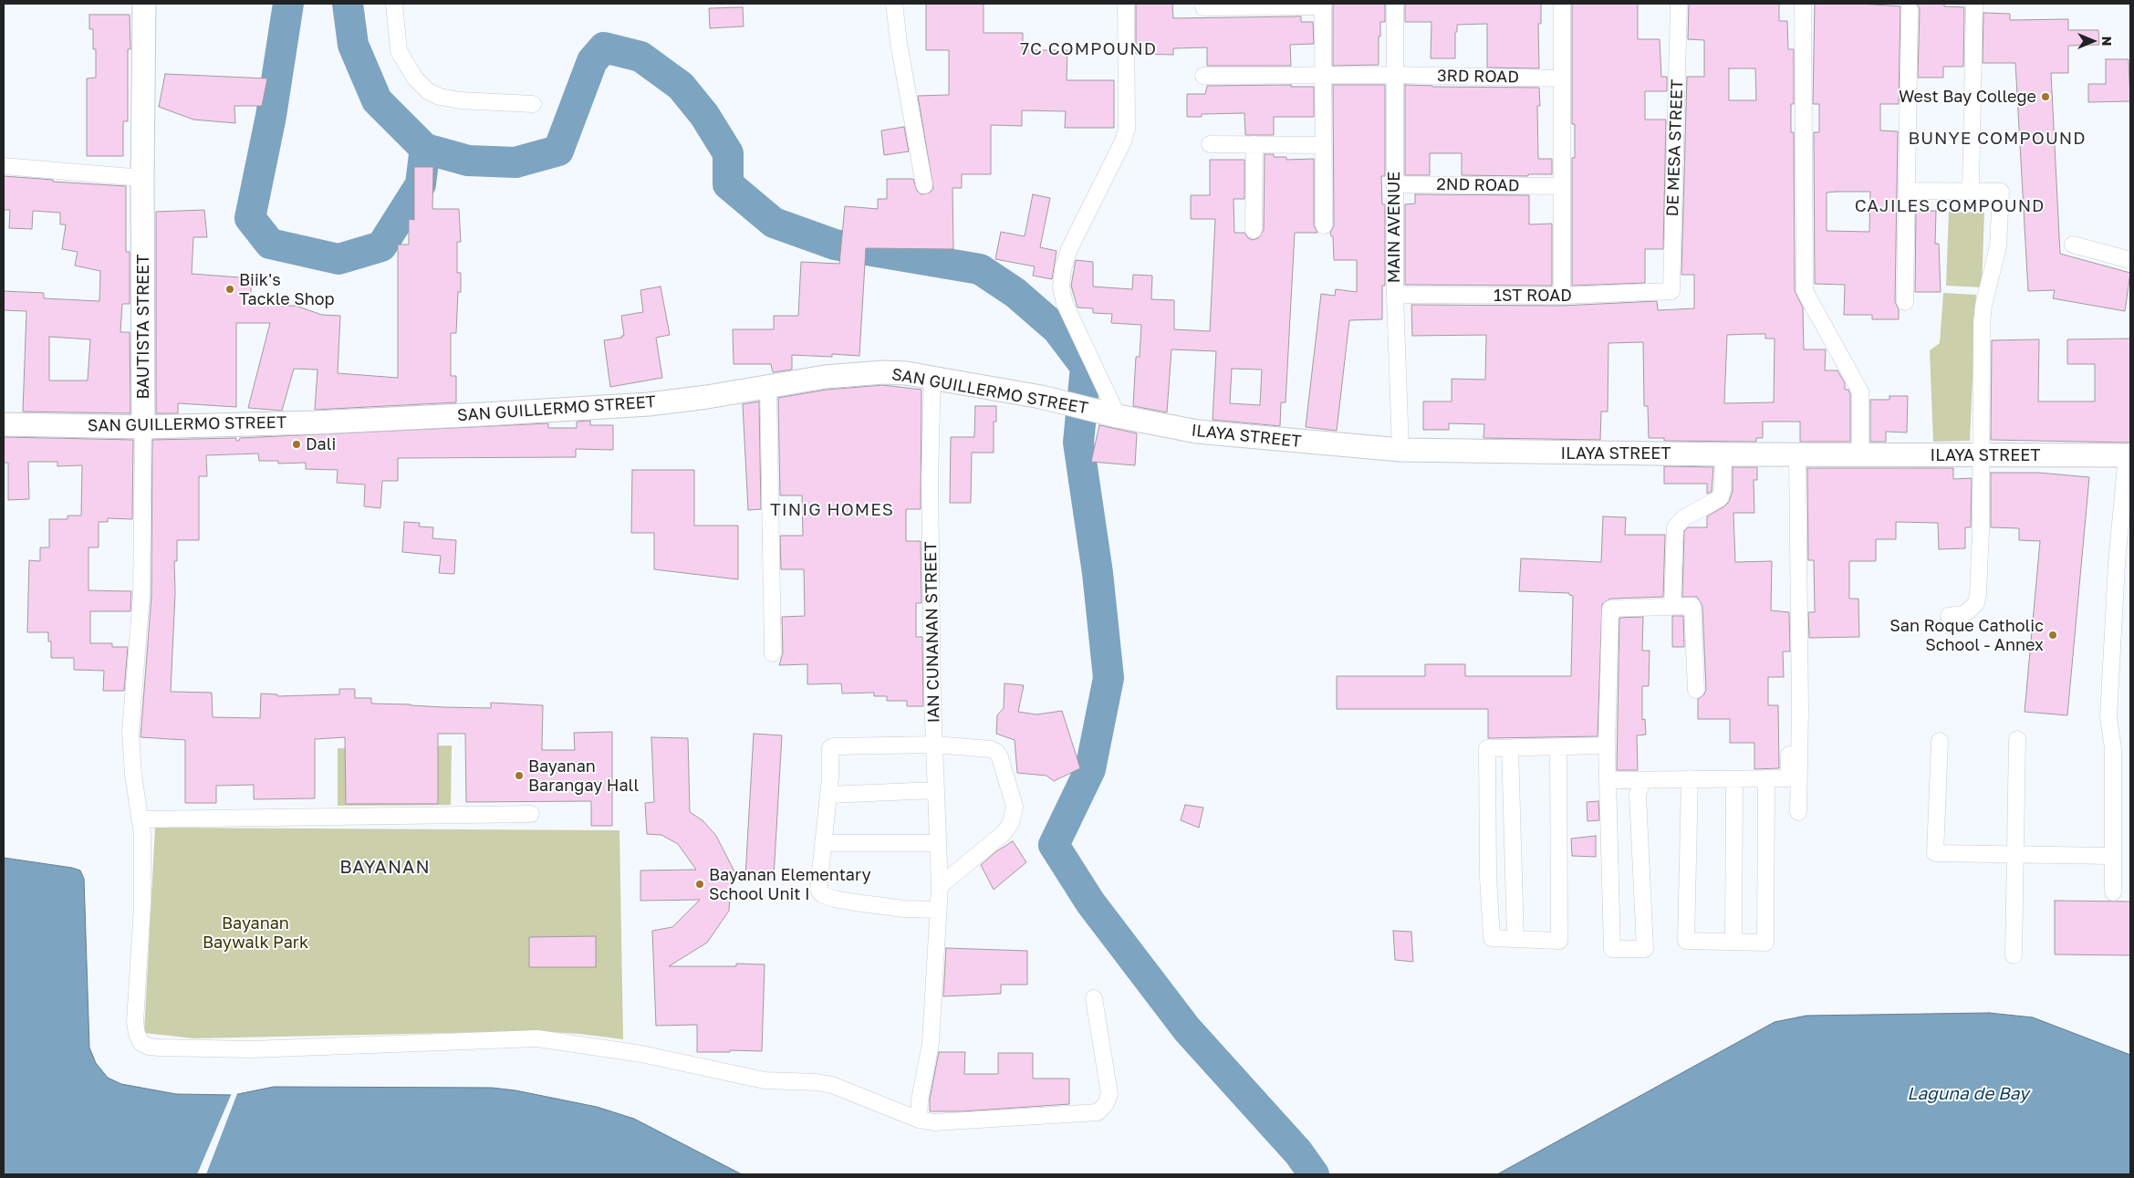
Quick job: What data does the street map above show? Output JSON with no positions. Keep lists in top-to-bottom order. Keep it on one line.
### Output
{"streets":{"main road":["BAUTISTA STREET","SAN GUILLERMO STREET","ILAYA STREET"],"street":["3RD ROAD","DE MESA STREET","2ND ROAD","MAIN AVENUE","1ST ROAD","IAN CUNANAN STREET"]},"crossings":[["3RD ROAD","MAIN AVENUE"],["DE MESA STREET","1ST ROAD"],["2ND ROAD","MAIN AVENUE"],["MAIN AVENUE","1ST ROAD"],["MAIN AVENUE","ILAYA STREET"],["BAUTISTA STREET","SAN GUILLERMO STREET"],["BAUTISTA STREET","IAN CUNANAN STREET"],["SAN GUILLERMO STREET","ILAYA STREET"],["SAN GUILLERMO STREET","IAN CUNANAN STREET"]],"districts":["7C COMPOUND","BUNYE COMPOUND","CAJILES COMPOUND","TINIG HOMES","BAYANAN"],"water":["Laguna de Bay"],"parks":["Bayanan Baywalk Park"],"places":["West Bay College","Biik's Tackle Shop","Dali","San Roque Catholic School - Annex","Bayanan Barangay Hall","Bayanan Elementary School Unit I"],"north":"right"}
